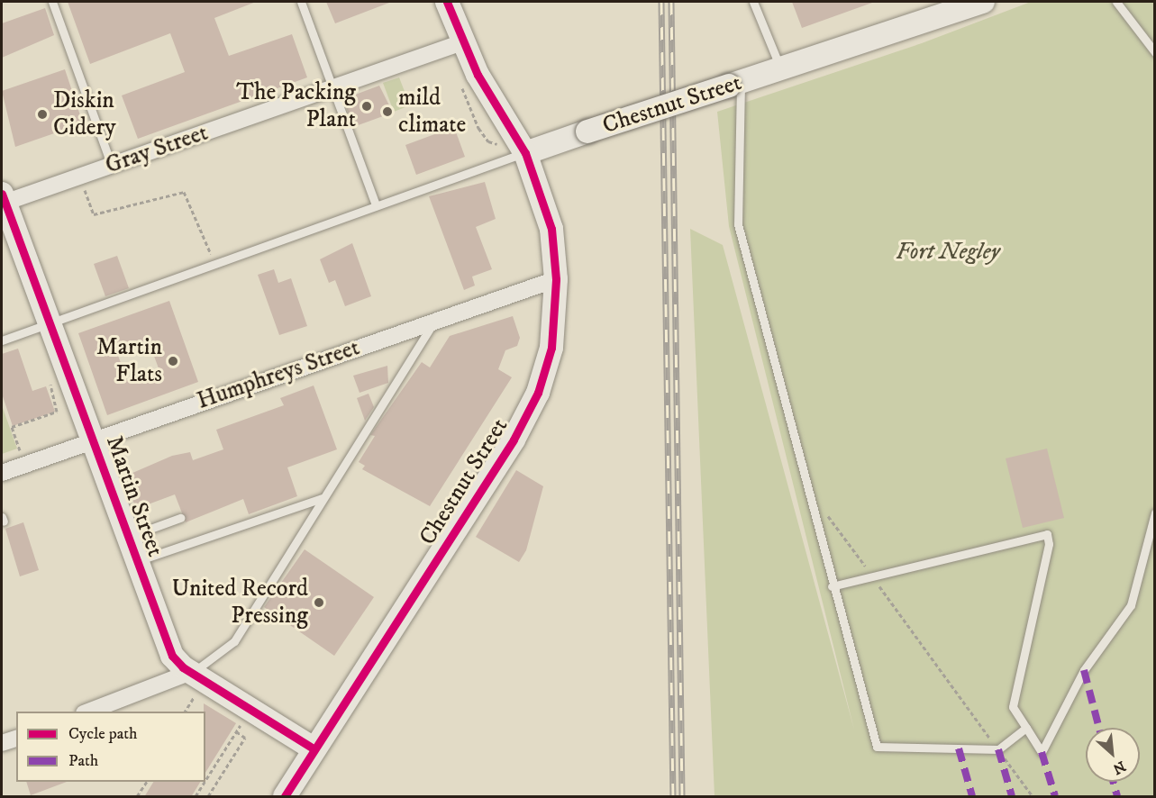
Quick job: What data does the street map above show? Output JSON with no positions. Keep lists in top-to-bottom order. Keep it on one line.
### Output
{"streets":{"street":["Chestnut Street","Gray Street","Humphreys Street","Martin Street"]},"crossings":[["Chestnut Street","Humphreys Street"],["Chestnut Street","Martin Street"],["Gray Street","Martin Street"],["Humphreys Street","Martin Street"]],"parks":["Fort Negley"],"places":["The Packing Plant","mild climate","Diskin Cidery","Martin Flats","United Record Pressing"],"legend":["Cycle path","Path"],"north":"bottom right"}
